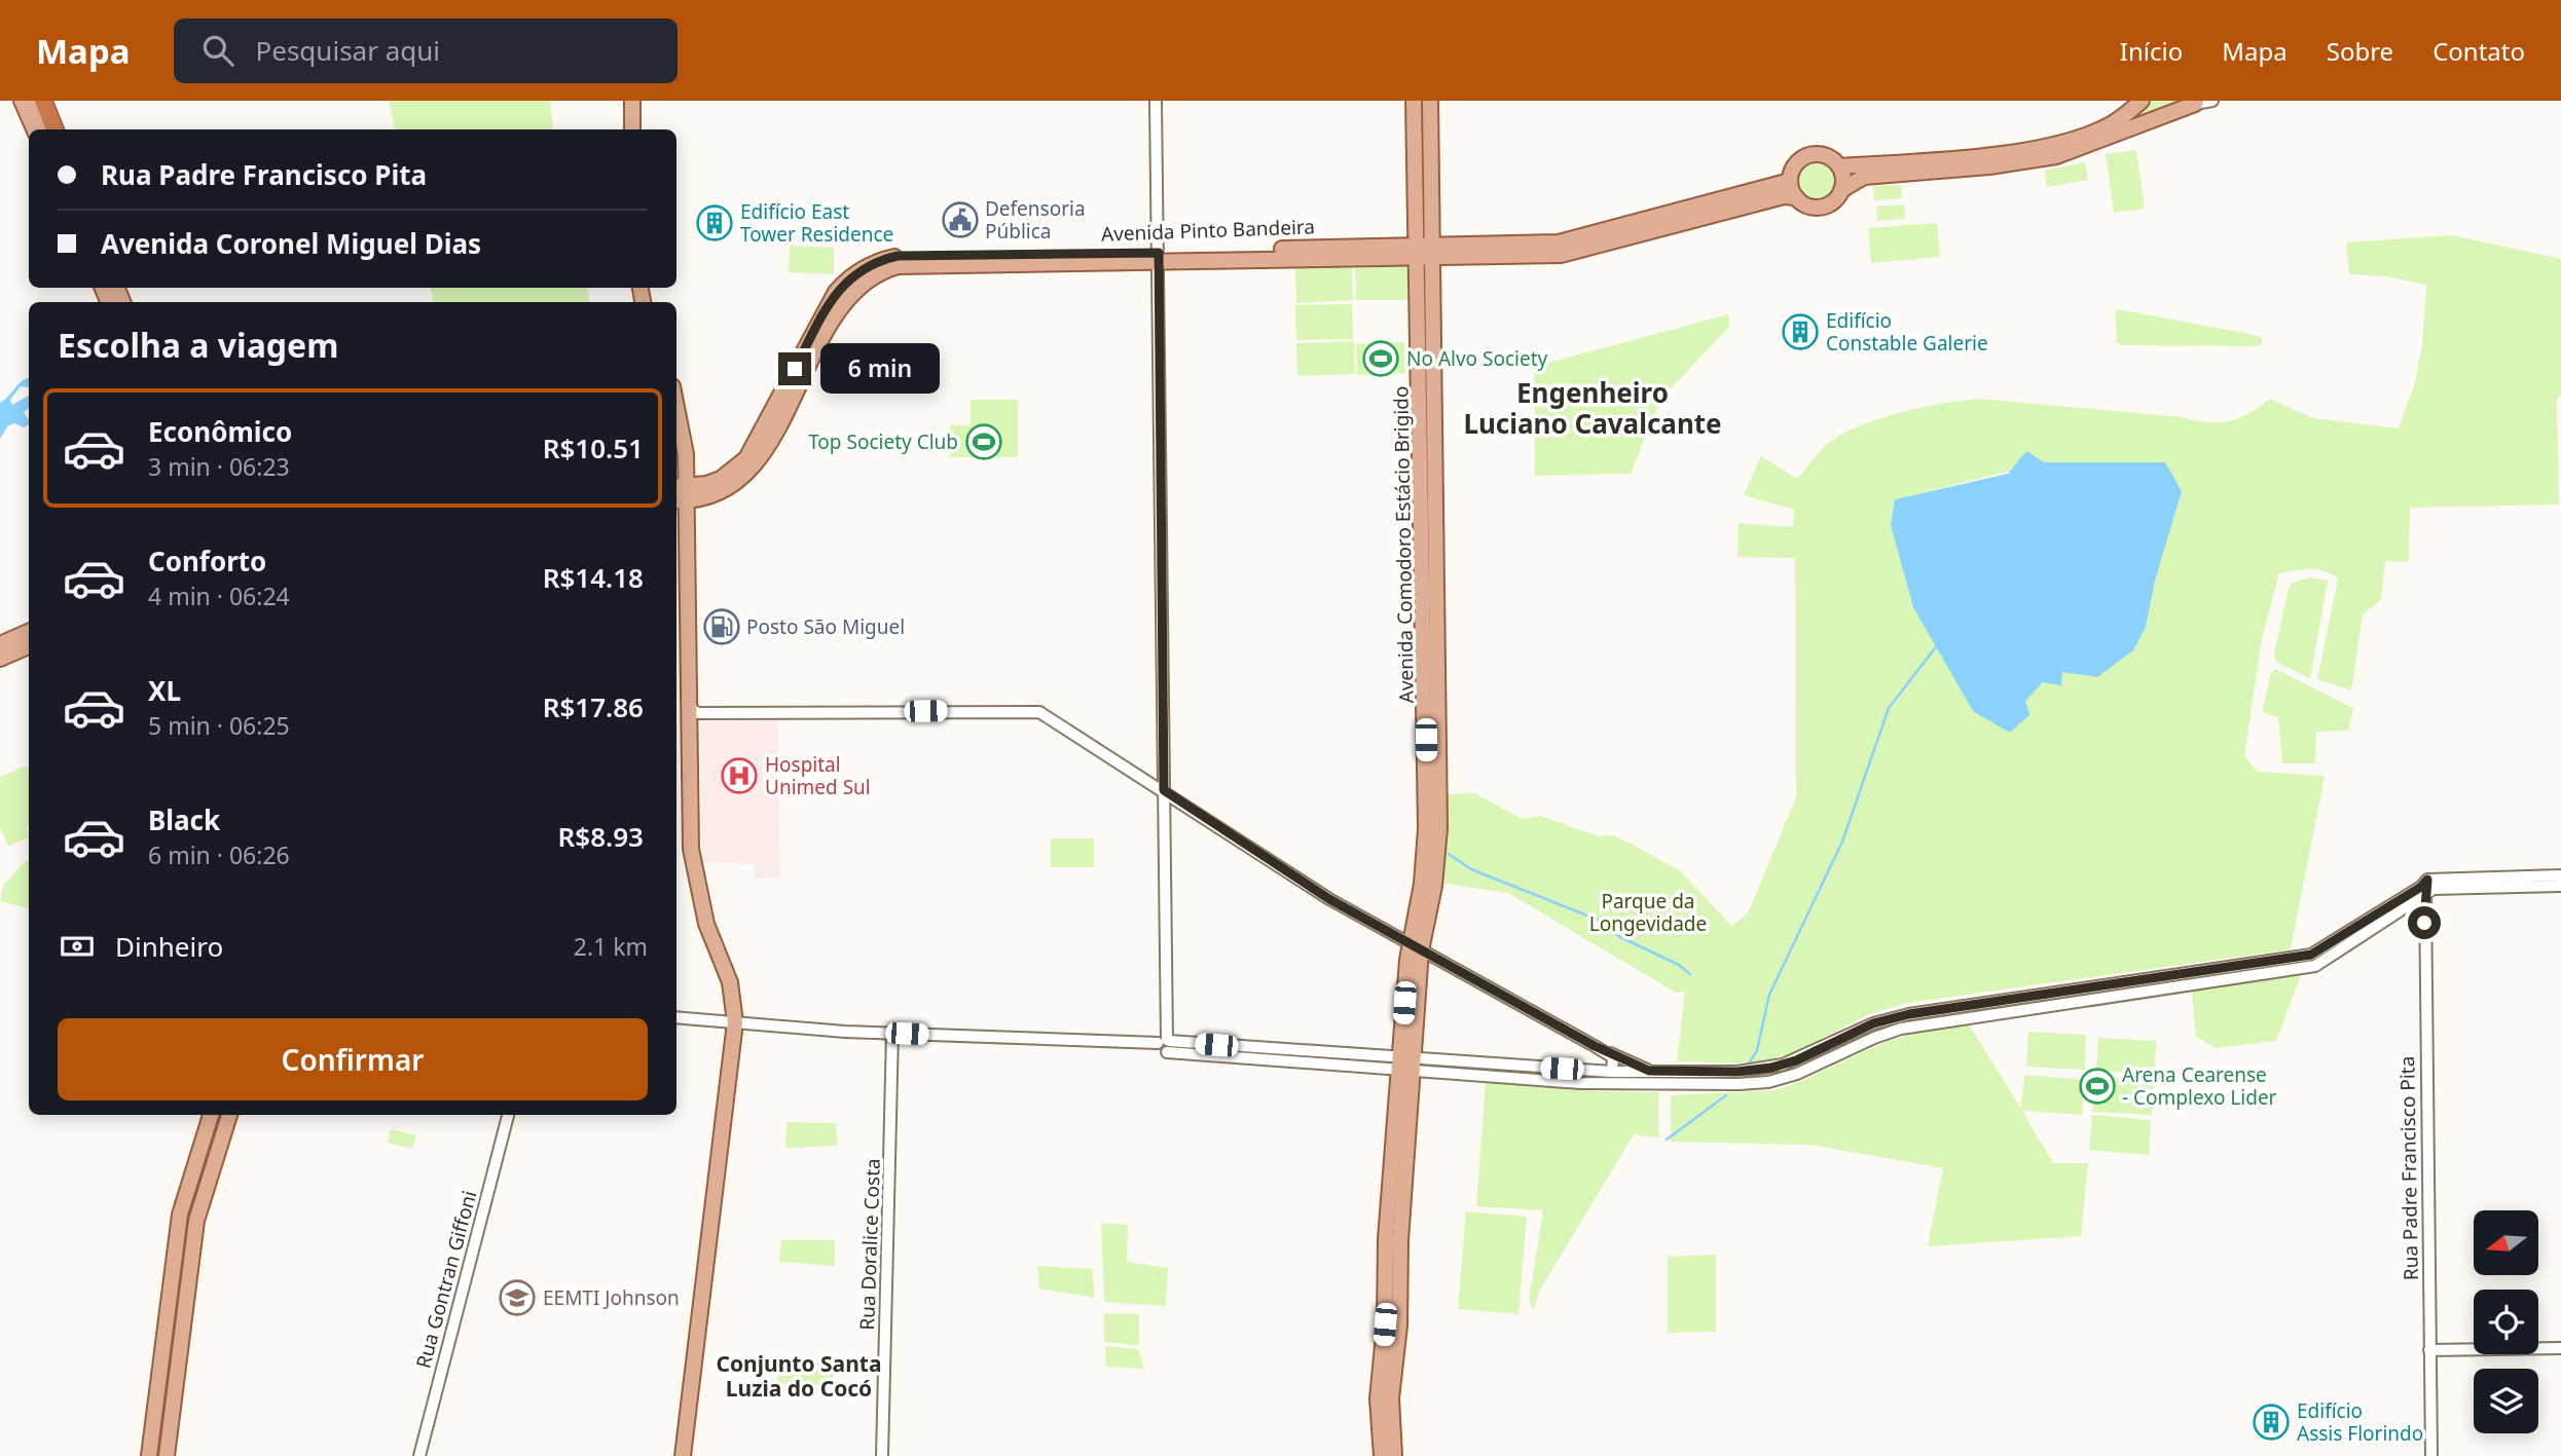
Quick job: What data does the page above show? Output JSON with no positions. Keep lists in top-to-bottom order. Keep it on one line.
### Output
{"streets":{"main road":["Avenida Pinto Bandeira","Avenida Comodoro Estácio Brigido"],"street":["Rua Padre Francisco Pita","Rua Doralice Costa","Rua Gontran Giffoni"]},"crossings":[["Avenida Pinto Bandeira","Avenida Comodoro Estácio Brigido"]],"districts":["Engenheiro Luciano Cavalcante","Conjunto Santa Luzia do Cocó"],"parks":["Parque da Longevidade"],"places":{"public building":["Defensoria Pública"],"building":["Edifício East Tower Residence","Edifício Constable Galerie","Edifício Assis Florindo"],"sports":["No Alvo Society","Top Society Club","Arena Cearense - Complexo Lider"],"fuel station":["Posto São Miguel"],"hospital":["Hospital Unimed Sul"],"school or university":["EEMTI Johnson"]},"north":"left","page":{"header":"Mapa","search":"Pesquisar aqui","nav":["Início","Mapa","Sobre","Contato"],"banner":["Rua Padre Francisco Pita","Avenida Coronel Miguel Dias"],"heading":"Escolha a viagem","bubble":"6 min","list":[{"name":"Econômico","note":"3 min · 06:23","value":"R$10.51"},{"name":"Conforto","note":"4 min · 06:24","value":"R$14.18"},{"name":"XL","note":"5 min · 06:25","value":"R$17.86"},{"name":"Black","note":"6 min · 06:26","value":"R$8.93"}],"pay":["Dinheiro","2.1 km"],"buttons":"Confirmar"}}
